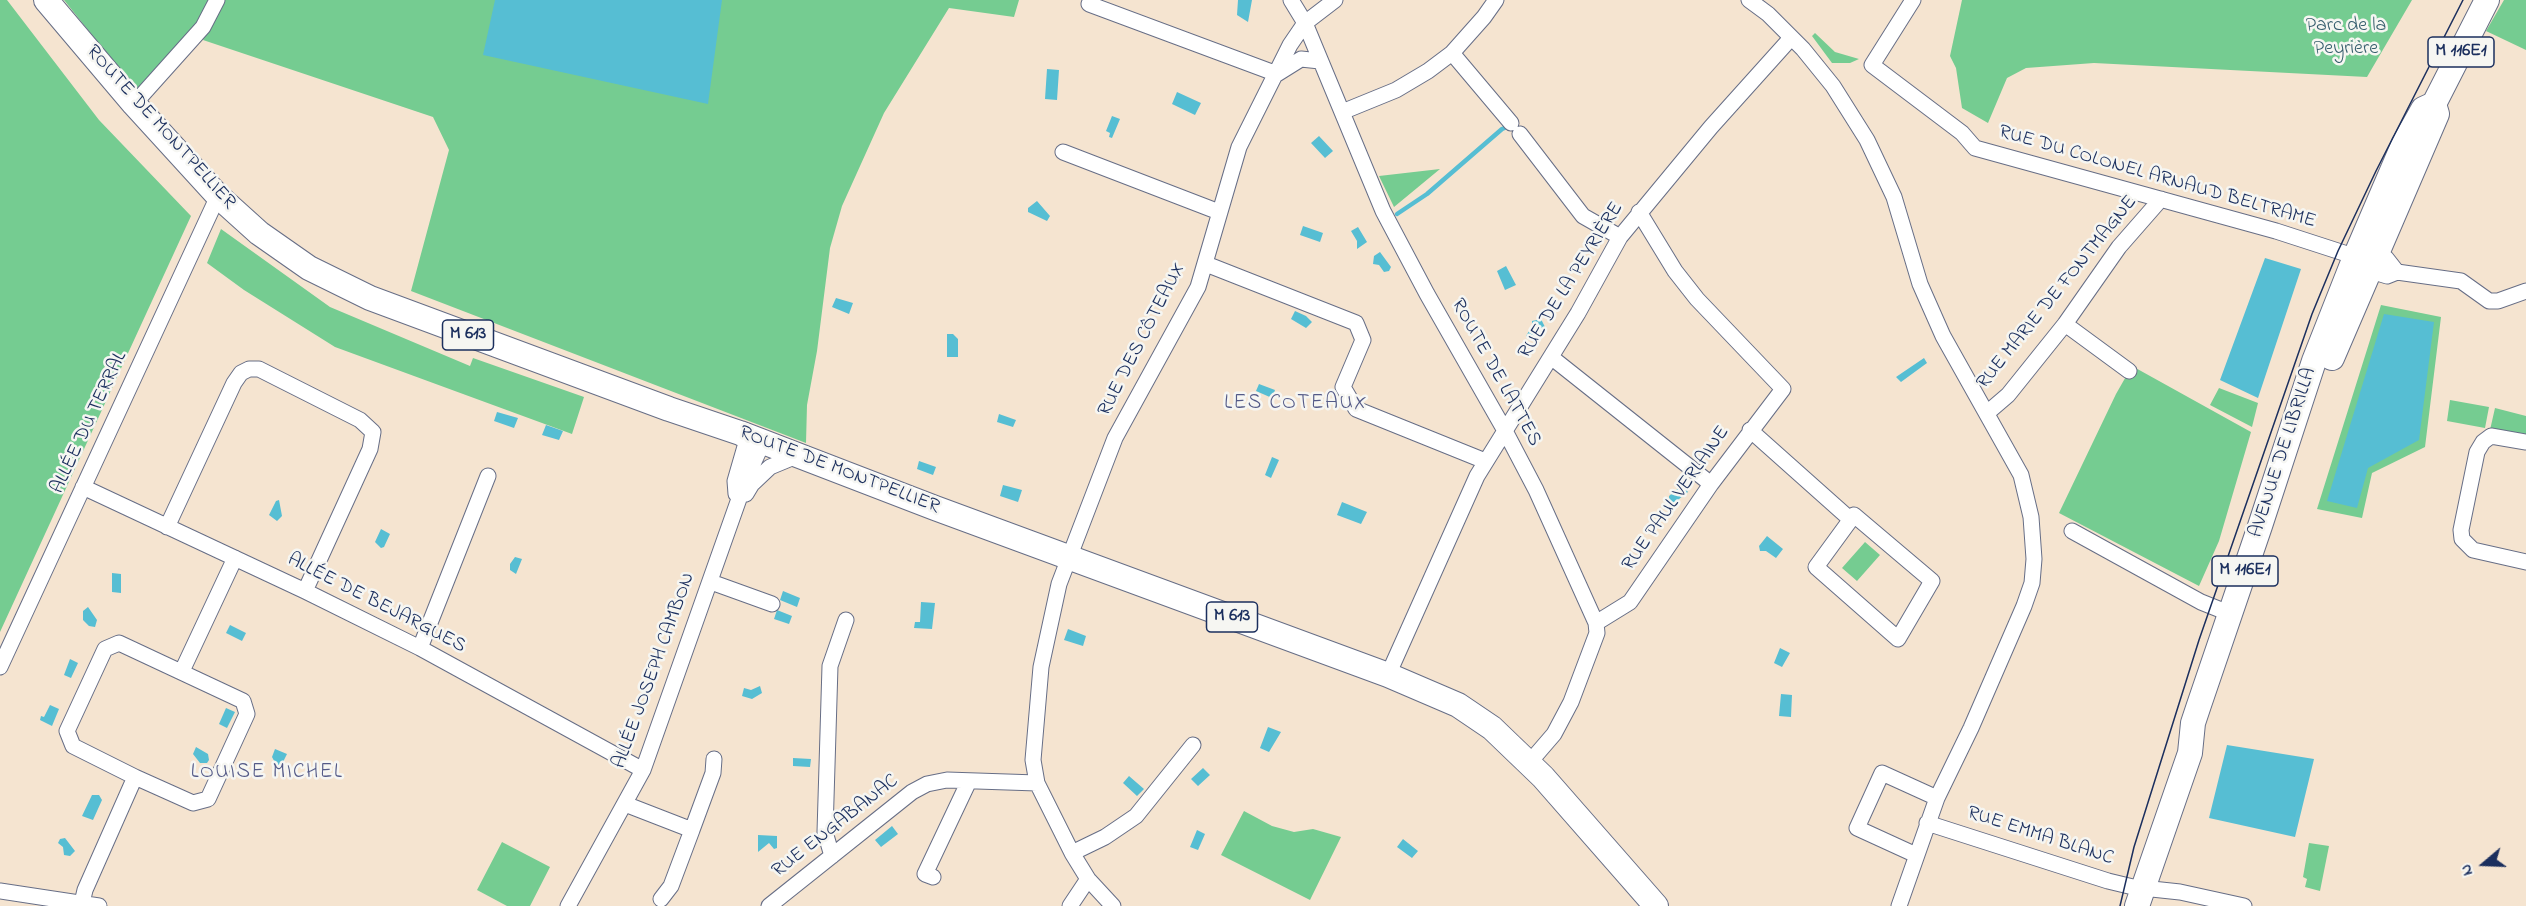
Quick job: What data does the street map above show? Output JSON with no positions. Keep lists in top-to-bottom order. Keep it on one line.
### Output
{"streets":{"main road":["M 116E1","ROUTE DE MONTPELLIER","M 613","AVENUE DE LIBRILLA"],"street":["RUE DU COLONEL ARNAUD BELTRAME","RUE DE LA PEYRIÈRE","RUE MARIE DE FONTMAGNE","RUE DES CÔTEAUX","ROUTE DE LATTES","ALLÉE DU TERRAL","RUE PAUL VERLAINE","ALLÉE DE BEJARGUES","ALLÉE JOSEPH CAMBON","RUE ENGABANAC","RUE EMMA BLANC"]},"crossings":[["ROUTE DE MONTPELLIER","RUE DE LA PEYRIÈRE"],["ROUTE DE MONTPELLIER","RUE DES CÔTEAUX"],["ROUTE DE MONTPELLIER","ALLÉE DU TERRAL"],["ROUTE DE MONTPELLIER","ALLÉE JOSEPH CAMBON"],["RUE DU COLONEL ARNAUD BELTRAME","RUE MARIE DE FONTMAGNE"],["RUE DU COLONEL ARNAUD BELTRAME","AVENUE DE LIBRILLA"],["RUE DE LA PEYRIÈRE","ROUTE DE LATTES"],["RUE DE LA PEYRIÈRE","RUE PAUL VERLAINE"],["RUE DES CÔTEAUX","ROUTE DE LATTES"],["RUE DES CÔTEAUX","RUE ENGABANAC"],["ROUTE DE LATTES","RUE PAUL VERLAINE"],["ALLÉE DU TERRAL","ALLÉE DE BEJARGUES"],["AVENUE DE LIBRILLA","RUE EMMA BLANC"],["ALLÉE DE BEJARGUES","ALLÉE JOSEPH CAMBON"]],"districts":["LES COTEAUX","LOUISE MICHEL"],"parks":["Parc de la Peyrière"],"north":"left"}
